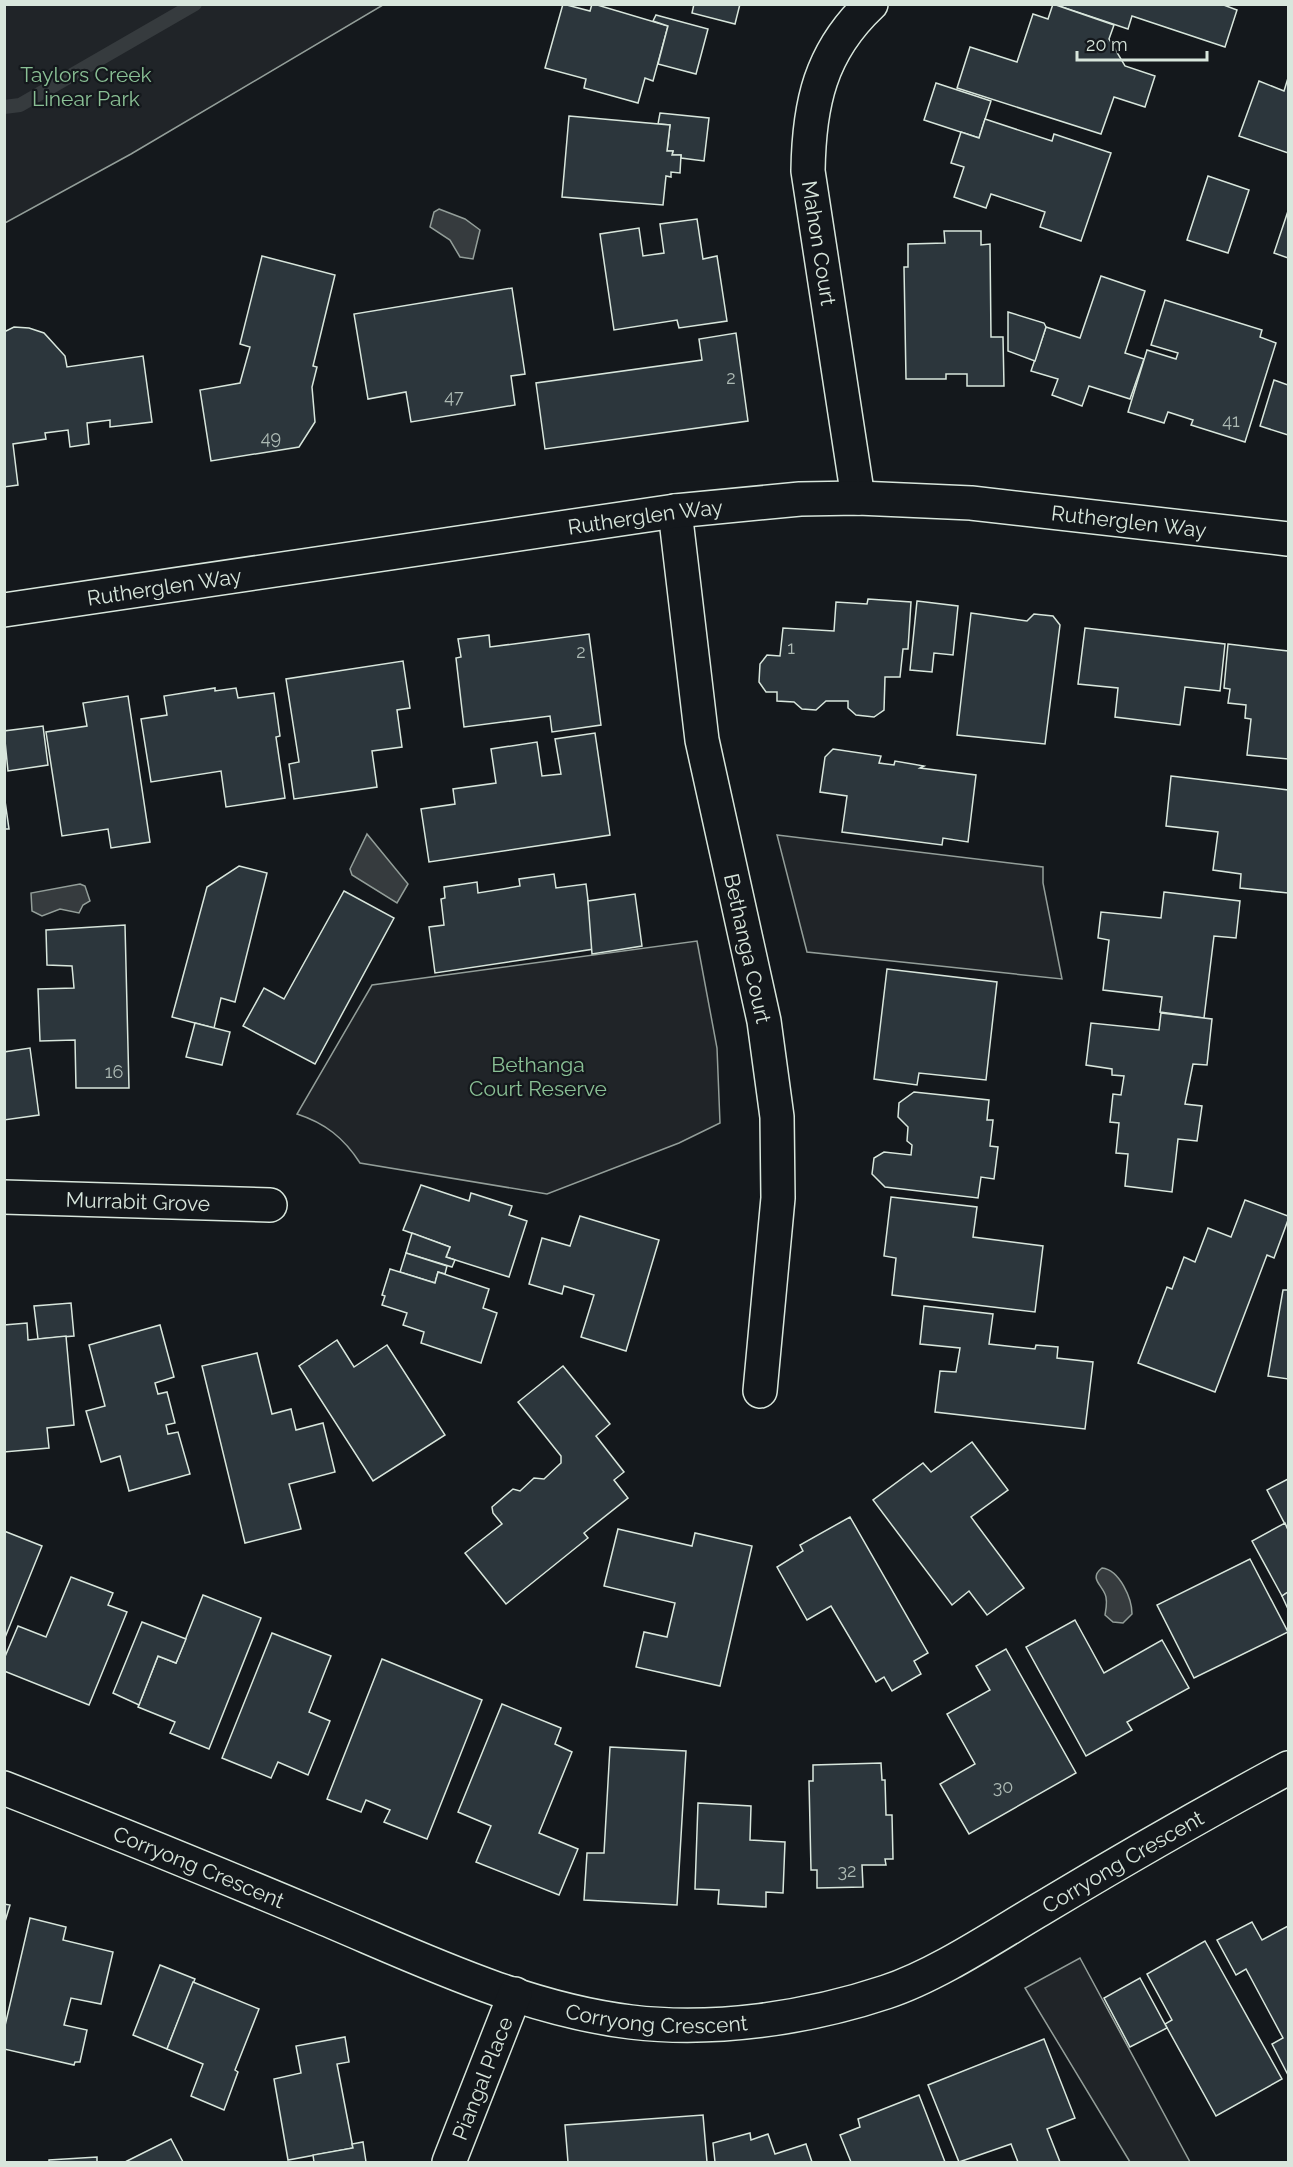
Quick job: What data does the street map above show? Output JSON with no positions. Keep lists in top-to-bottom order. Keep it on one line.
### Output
{"streets":{"street":["Mahon Court","Rutherglen Way","Bethanga Court","Murrabit Grove","Corryong Crescent","Piangal Place"]},"crossings":[["Mahon Court","Rutherglen Way"],["Rutherglen Way","Bethanga Court"],["Corryong Crescent","Piangal Place"]],"parks":["Taylors Creek Linear Park","Bethanga Court Reserve"],"house_numbers":["2","47","41","49","1","2","16","30","32"],"scale_bar":"20 m"}
